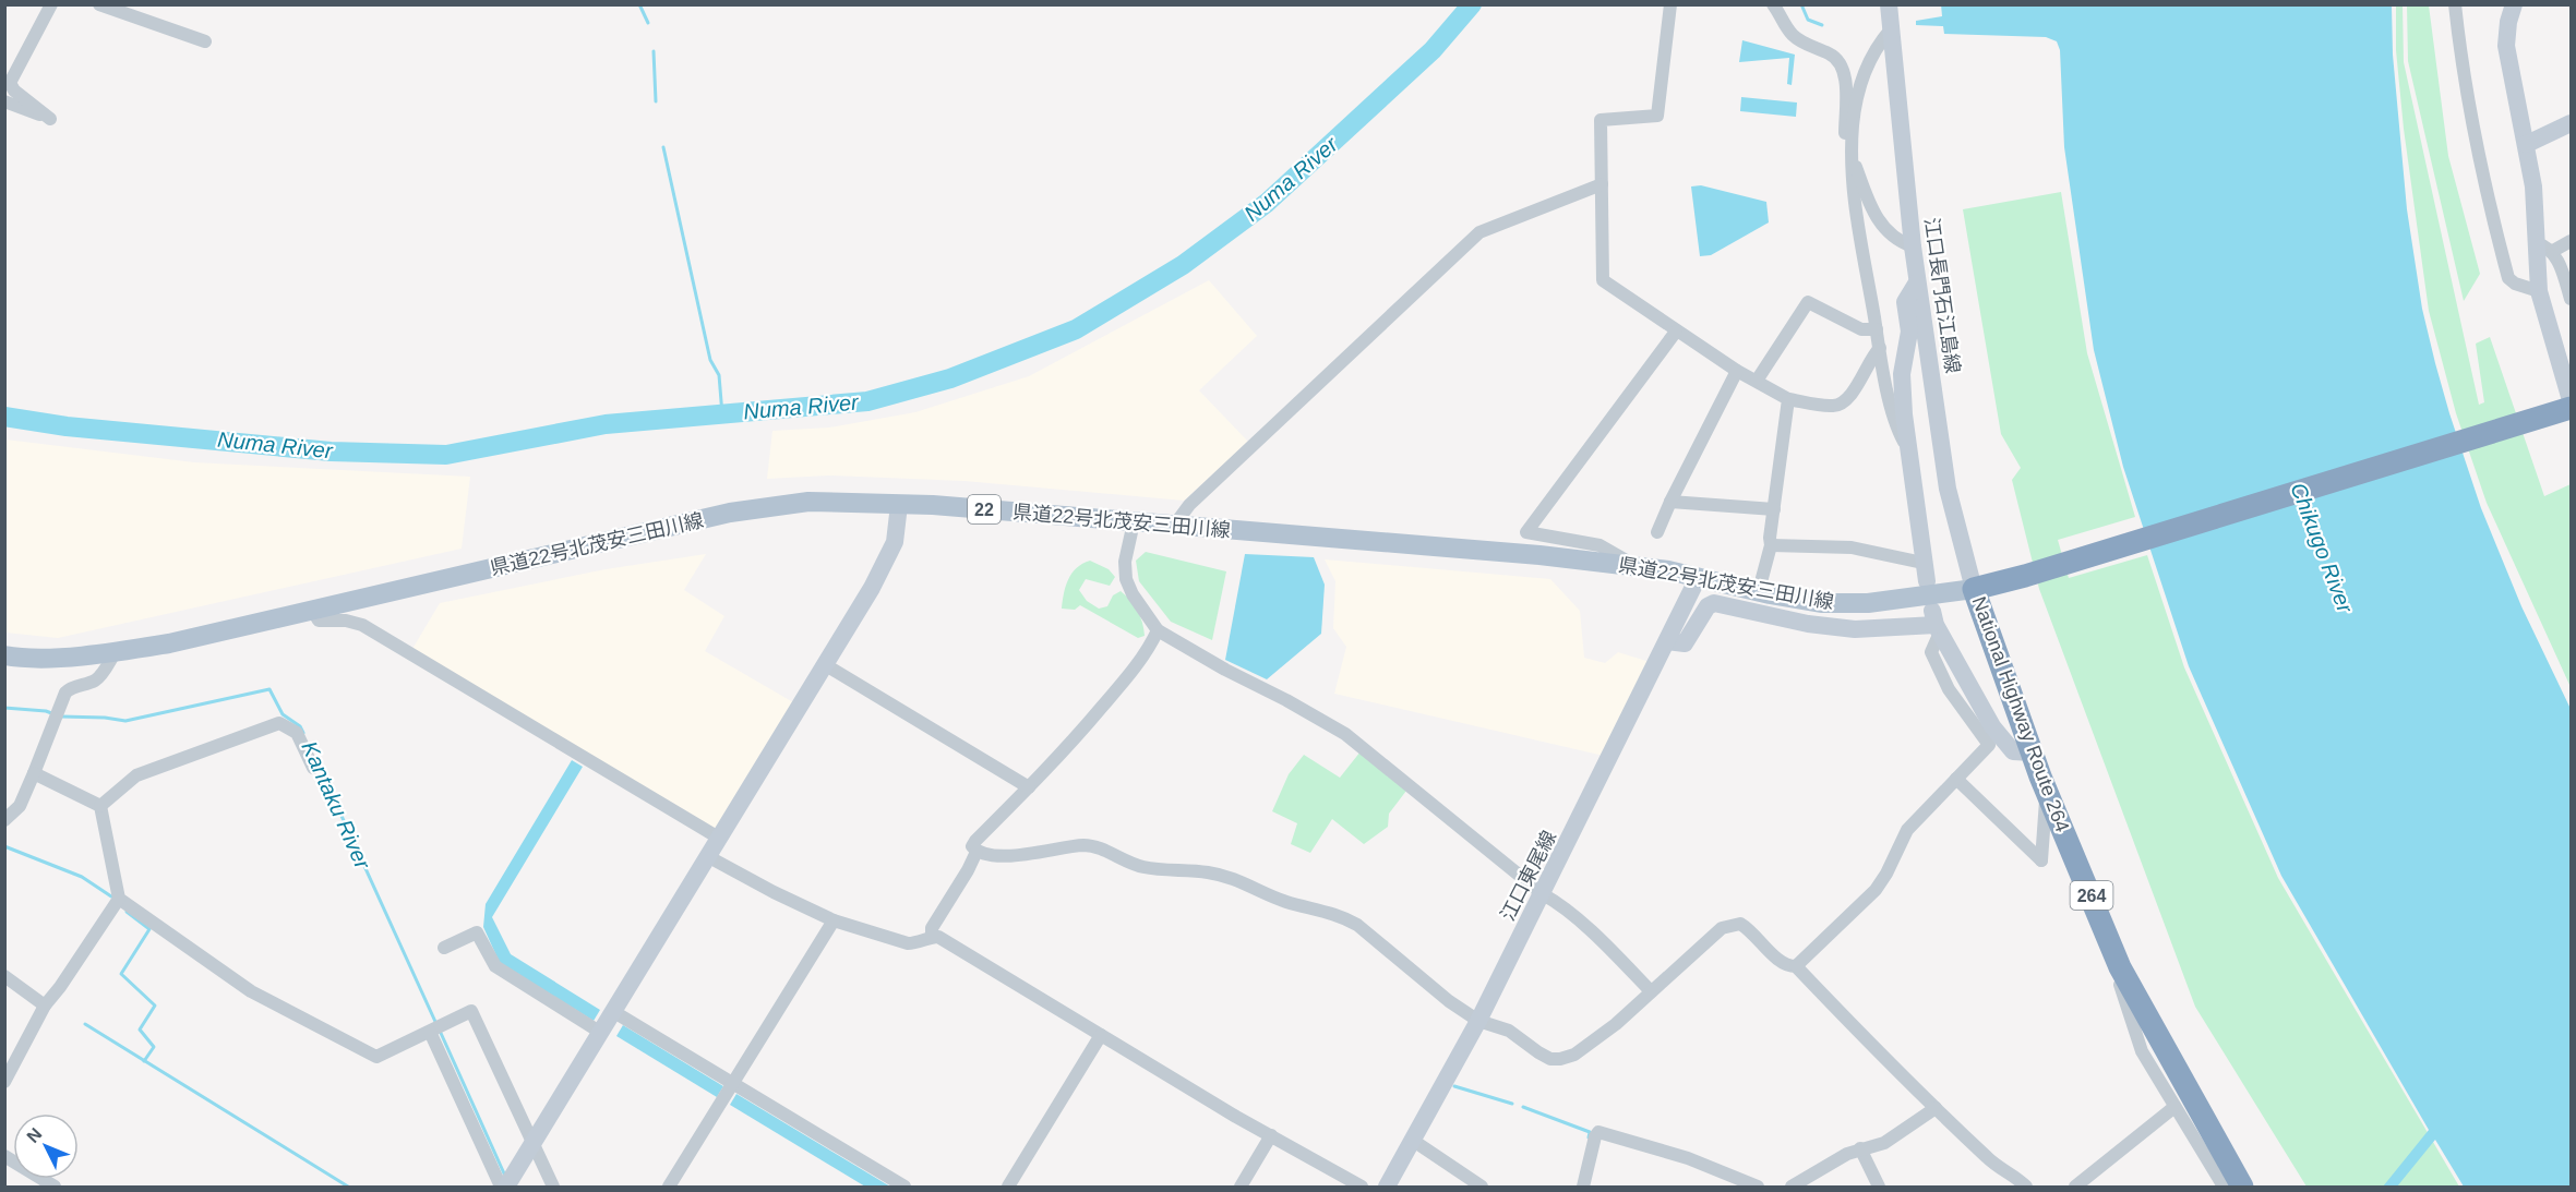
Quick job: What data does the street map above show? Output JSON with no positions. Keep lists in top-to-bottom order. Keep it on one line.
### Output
{"streets":{"highway":["National Highway Route 264","264"],"main road":["22","県道22号北茂安三田川線"],"street":["江口長門石江島線","江口東尾線"]},"crossings":[["江口長門石江島線","県道22号北茂安三田川線"],["江口長門石江島線","National Highway Route 264"],["県道22号北茂安三田川線","National Highway Route 264"],["県道22号北茂安三田川線","江口東尾線"]],"water":["Numa River","Chikugo River","Kantaku River"],"north":"top left"}
